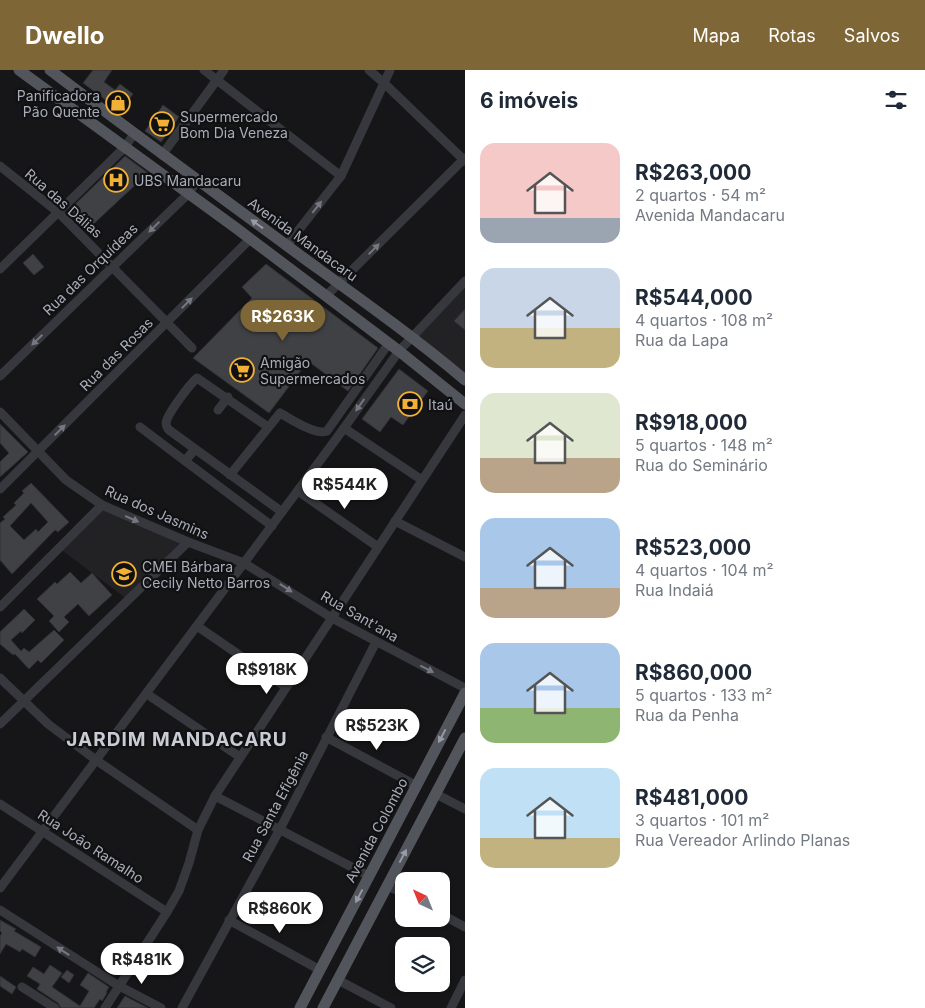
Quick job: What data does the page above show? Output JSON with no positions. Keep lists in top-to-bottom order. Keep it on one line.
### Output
{"streets":{"main road":["Avenida Mandacaru","Avenida Colombo"],"street":["Rua das Dálias","Rua das Orquídeas","Rua das Rosas","Rua dos Jasmins","Rua Sant'ana","Rua Santa Efigênia","Rua João Ramalho"]},"crossings":[["Rua das Dálias","Rua das Orquídeas"],["Rua das Dálias","Rua das Rosas"],["Avenida Mandacaru","Rua das Orquídeas"],["Rua das Rosas","Rua dos Jasmins"],["Rua dos Jasmins","Rua Sant'ana"],["Rua Sant'ana","Rua Santa Efigênia"]],"one_way":["Rua das Rosas","Rua Sant'ana"],"districts":["JARDIM MANDACARU"],"places":{"shop":["Panificadora Pão Quente"],"supermarket":["Supermercado Bom Dia Veneza","Amigão Supermercados"],"hospital":["UBS Mandacaru"],"bank":["Itaú"],"school or university":["CMEI Bárbara Cecily Netto Barros"]},"north":"top left","page":{"header":"Dwello","nav":["Mapa","Rotas","Salvos"],"heading":"6 imóveis","list":[{"name":"R$263,000","note":"2 quartos · 54 m² · Avenida Mandacaru"},{"name":"R$544,000","note":"4 quartos · 108 m² · Rua da Lapa"},{"name":"R$918,000","note":"5 quartos · 148 m² · Rua do Seminário"},{"name":"R$523,000","note":"4 quartos · 104 m² · Rua Indaiá"},{"name":"R$860,000","note":"5 quartos · 133 m² · Rua da Penha"},{"name":"R$481,000","note":"3 quartos · 101 m² · Rua Vereador Arlindo Planas"}],"price":["R$263K","R$544K","R$918K","R$523K","R$860K","R$481K"]}}
